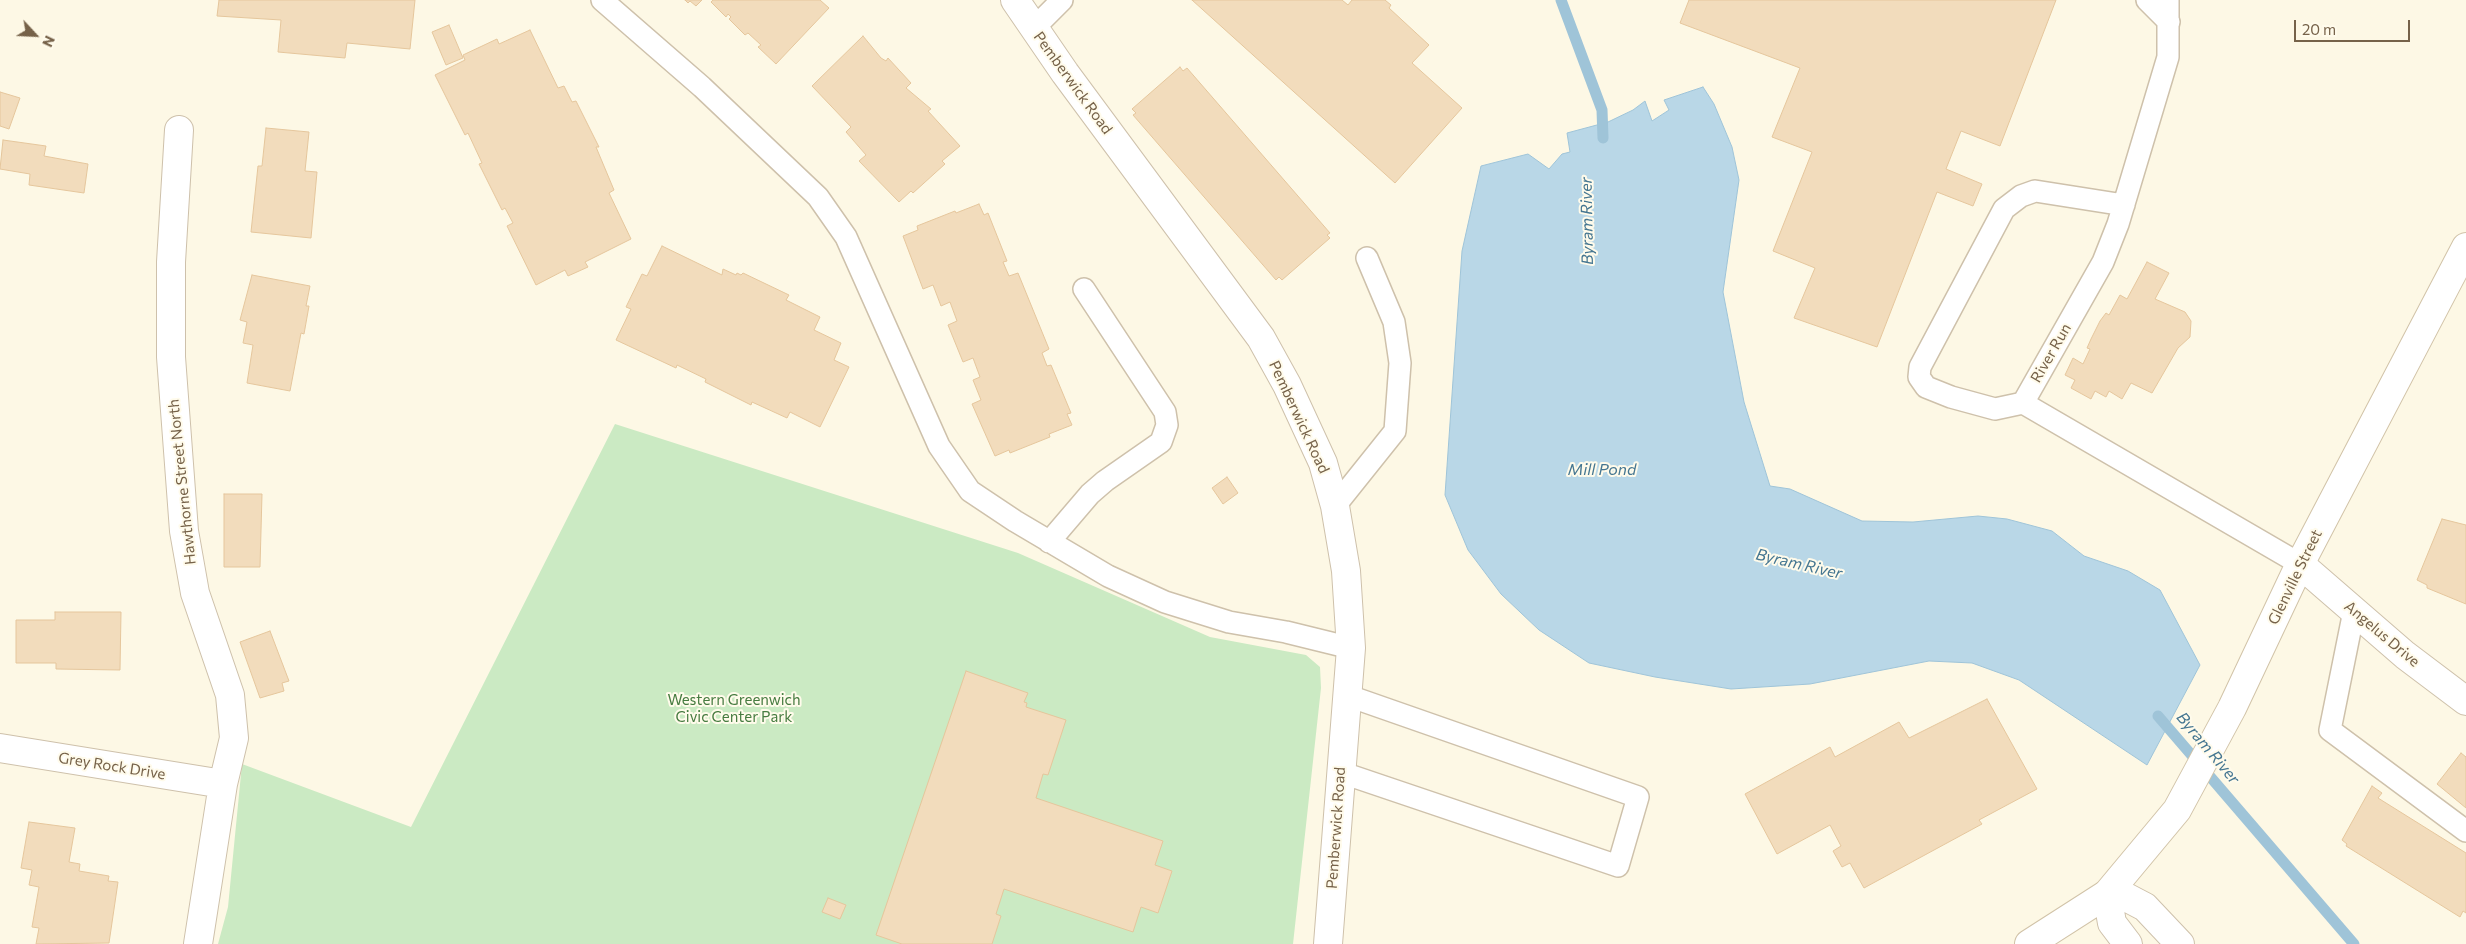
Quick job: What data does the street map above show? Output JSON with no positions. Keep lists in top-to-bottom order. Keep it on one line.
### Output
{"streets":{"street":["Pemberwick Road","Hawthorne Street North","Glenville Street","Angelus Drive","Grey Rock Drive"],"lane":["River Run"]},"crossings":[["Hawthorne Street North","Grey Rock Drive"],["Glenville Street","Angelus Drive"]],"water":["Byram River","Mill Pond"],"parks":["Western Greenwich Civic Center Park"],"scale_bar":"20 m","north":"bottom right"}
